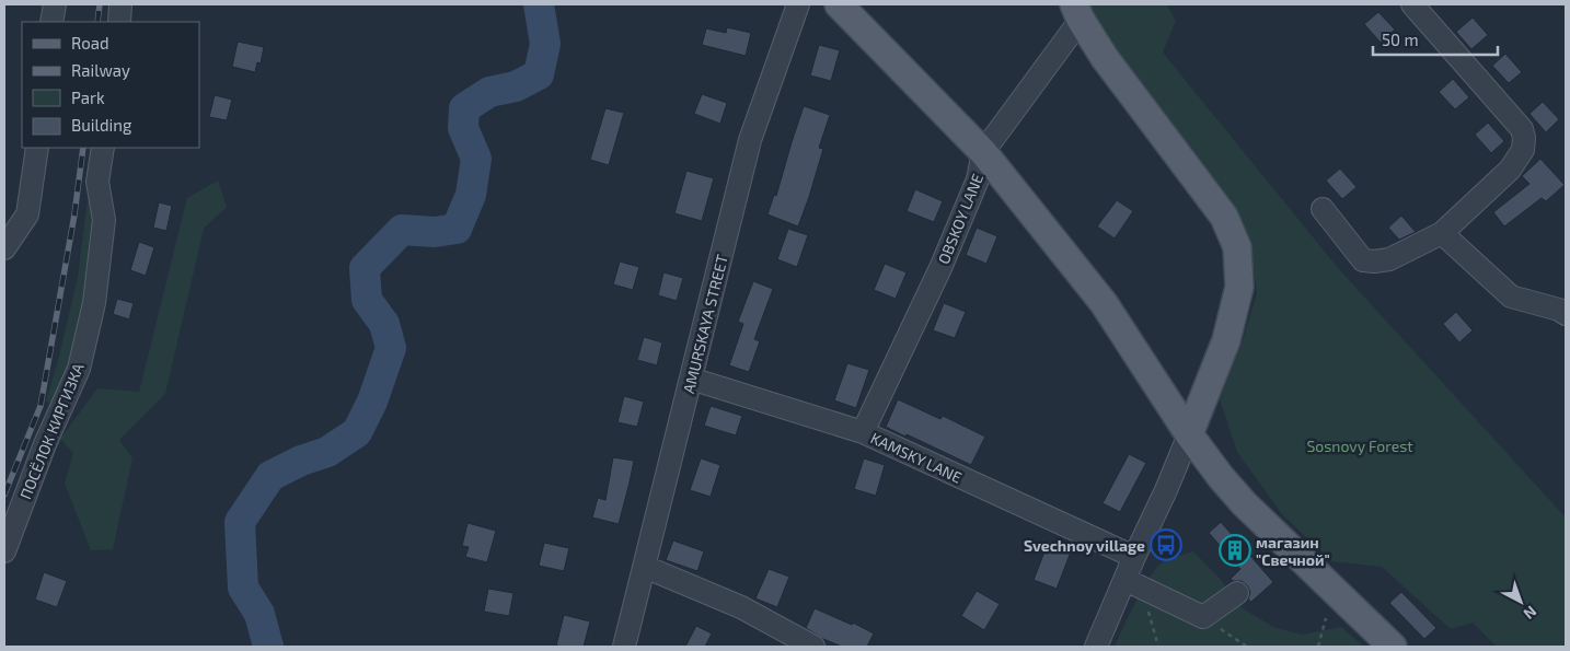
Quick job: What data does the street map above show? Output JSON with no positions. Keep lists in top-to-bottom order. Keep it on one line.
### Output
{"streets":{"street":["OBSKOY LANE","AMURSKAYA STREET","ПОСЁЛОК КИРГИЗКА","KAMSKY LANE"]},"crossings":[["OBSKOY LANE","KAMSKY LANE"],["AMURSKAYA STREET","KAMSKY LANE"]],"parks":["Sosnovy Forest"],"places":{"bus stop":["Svechnoy village"],"building":["магазин \"Свечной\""]},"legend":["Road","Railway","Park","Building"],"scale_bar":"50 m","north":"bottom right"}
